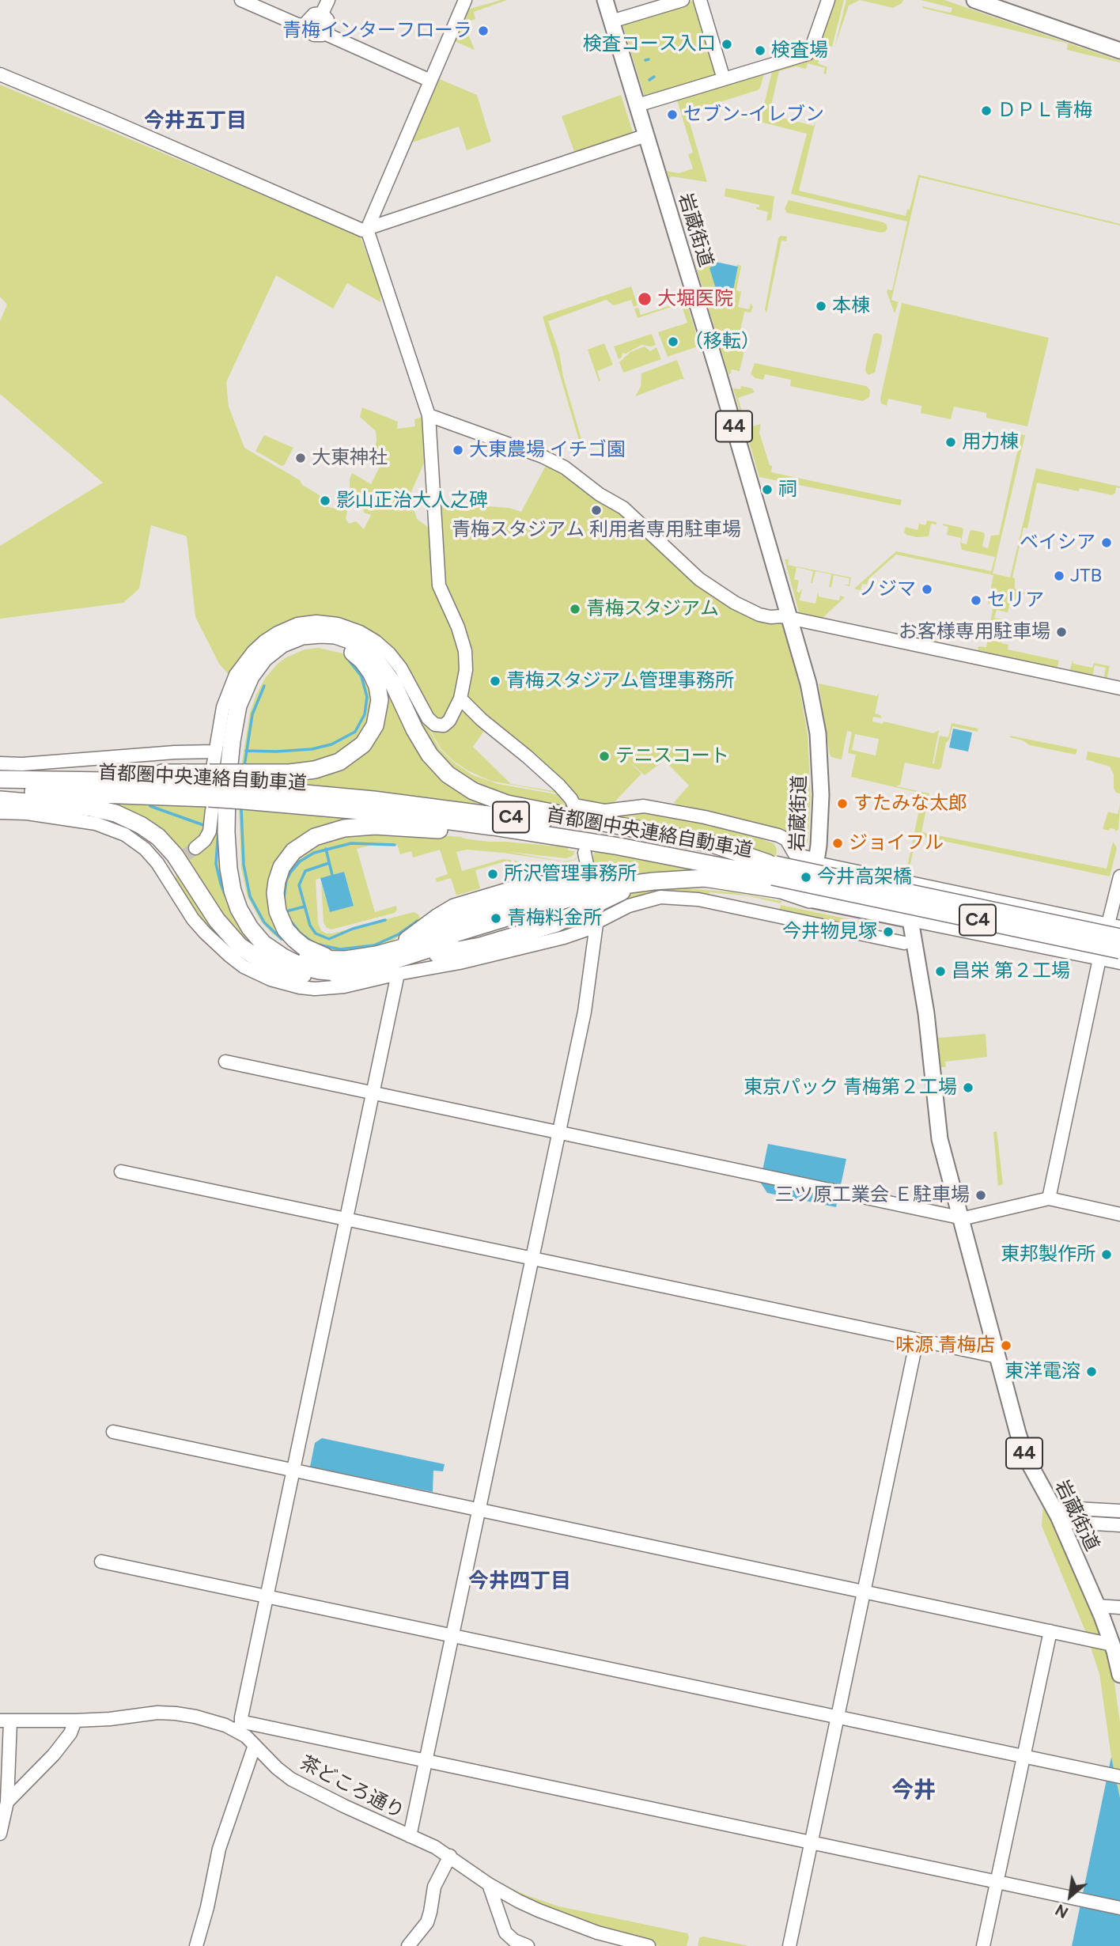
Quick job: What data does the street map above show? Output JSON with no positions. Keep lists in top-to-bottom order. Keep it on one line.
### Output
{"streets":{"highway":["首都圏中央連絡自動車道","C4"],"main road":["岩蔵街道","44"],"street":["茶どころ通り"]},"districts":["今井五丁目","今井四丁目","今井"],"places":["青梅インターフローラ","検査コース入口","検査場","ＤＰＬ青梅","セブン-イレブン","大堀医院","本棟","（移転）","用力棟","大東農場 イチゴ園","大東神社","祠","影山正治大人之碑","青梅スタジアム 利用者専用駐車場","ベイシア","JTB","ノジマ","セリア","青梅スタジアム","お客様専用駐車場","青梅スタジアム管理事務所","テニスコート","すたみな太郎","ジョイフル","所沢管理事務所","今井高架橋","青梅料金所","今井物見塚","昌栄 第２工場","東京パック 青梅第２工場","三ツ原工業会 Ｅ駐車場","東邦製作所","味源 青梅店","東洋電溶"],"north":"bottom left"}
